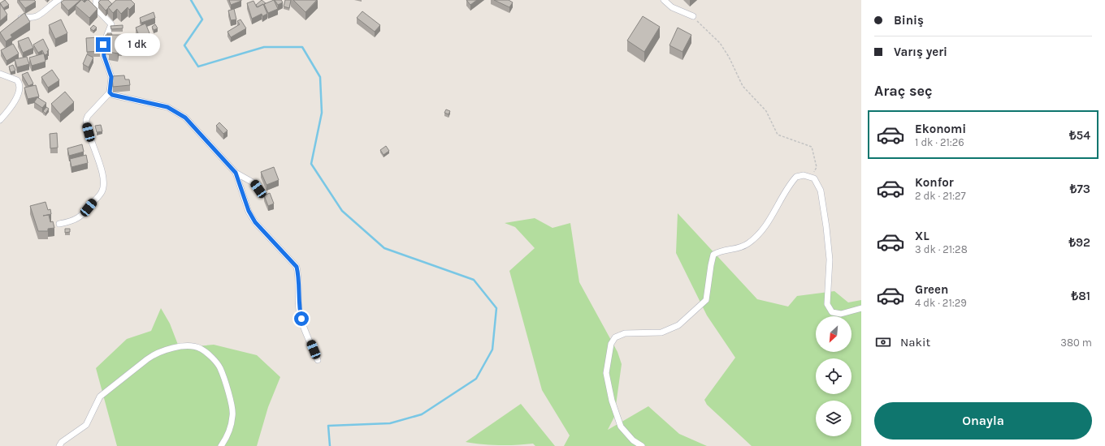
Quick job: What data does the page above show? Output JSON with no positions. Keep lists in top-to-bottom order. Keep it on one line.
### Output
{"north":"bottom left","page":{"banner":["Biniş","Varış yeri"],"bubble":"1 dk","heading":"Araç seç","list":[{"name":"Ekonomi","note":"1 dk · 21:26","value":"₺54"},{"name":"Konfor","note":"2 dk · 21:27","value":"₺73"},{"name":"XL","note":"3 dk · 21:28","value":"₺92"},{"name":"Green","note":"4 dk · 21:29","value":"₺81"}],"pay":["Nakit","380 m"],"buttons":"Onayla"}}
